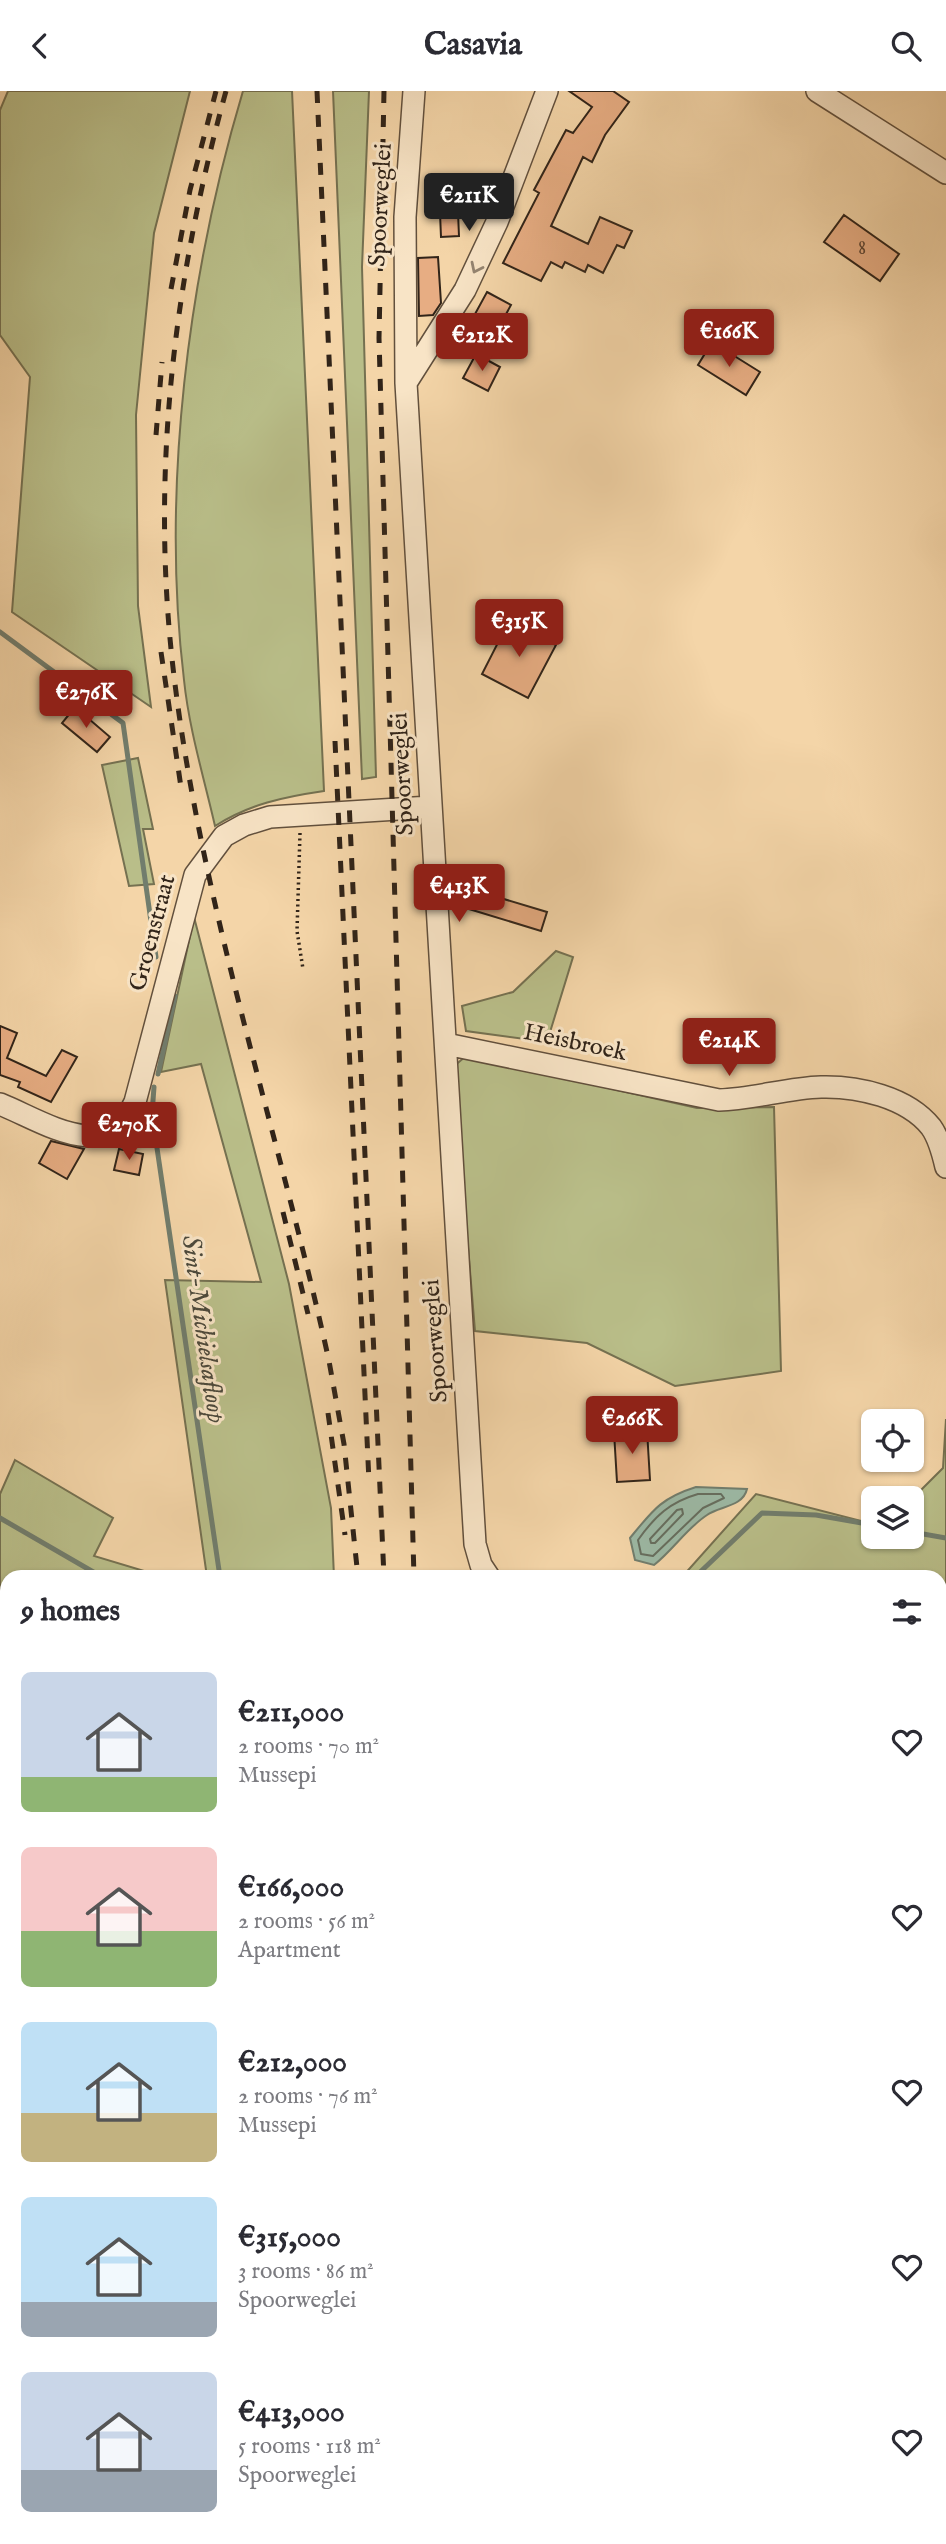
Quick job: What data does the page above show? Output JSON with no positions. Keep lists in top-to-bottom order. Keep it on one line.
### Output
{"streets":{"street":["Spoorweglei","Groenstraat","Heisbroek"]},"crossings":[["Spoorweglei","Groenstraat"],["Spoorweglei","Heisbroek"]],"water":["Sint-Michielsafloop"],"house_numbers":["8"],"page":{"header":"Casavia","price":["€211K","€166K","€212K","€315K","€276K","€413K","€214K","€270K","€266K"],"heading":"9 homes","list":[{"name":"€211,000","note":"2 rooms · 70 m² · Mussepi"},{"name":"€166,000","note":"2 rooms · 56 m² · Apartment"},{"name":"€212,000","note":"2 rooms · 76 m² · Mussepi"},{"name":"€315,000","note":"3 rooms · 86 m² · Spoorweglei"},{"name":"€413,000","note":"5 rooms · 118 m² · Spoorweglei"}]}}
